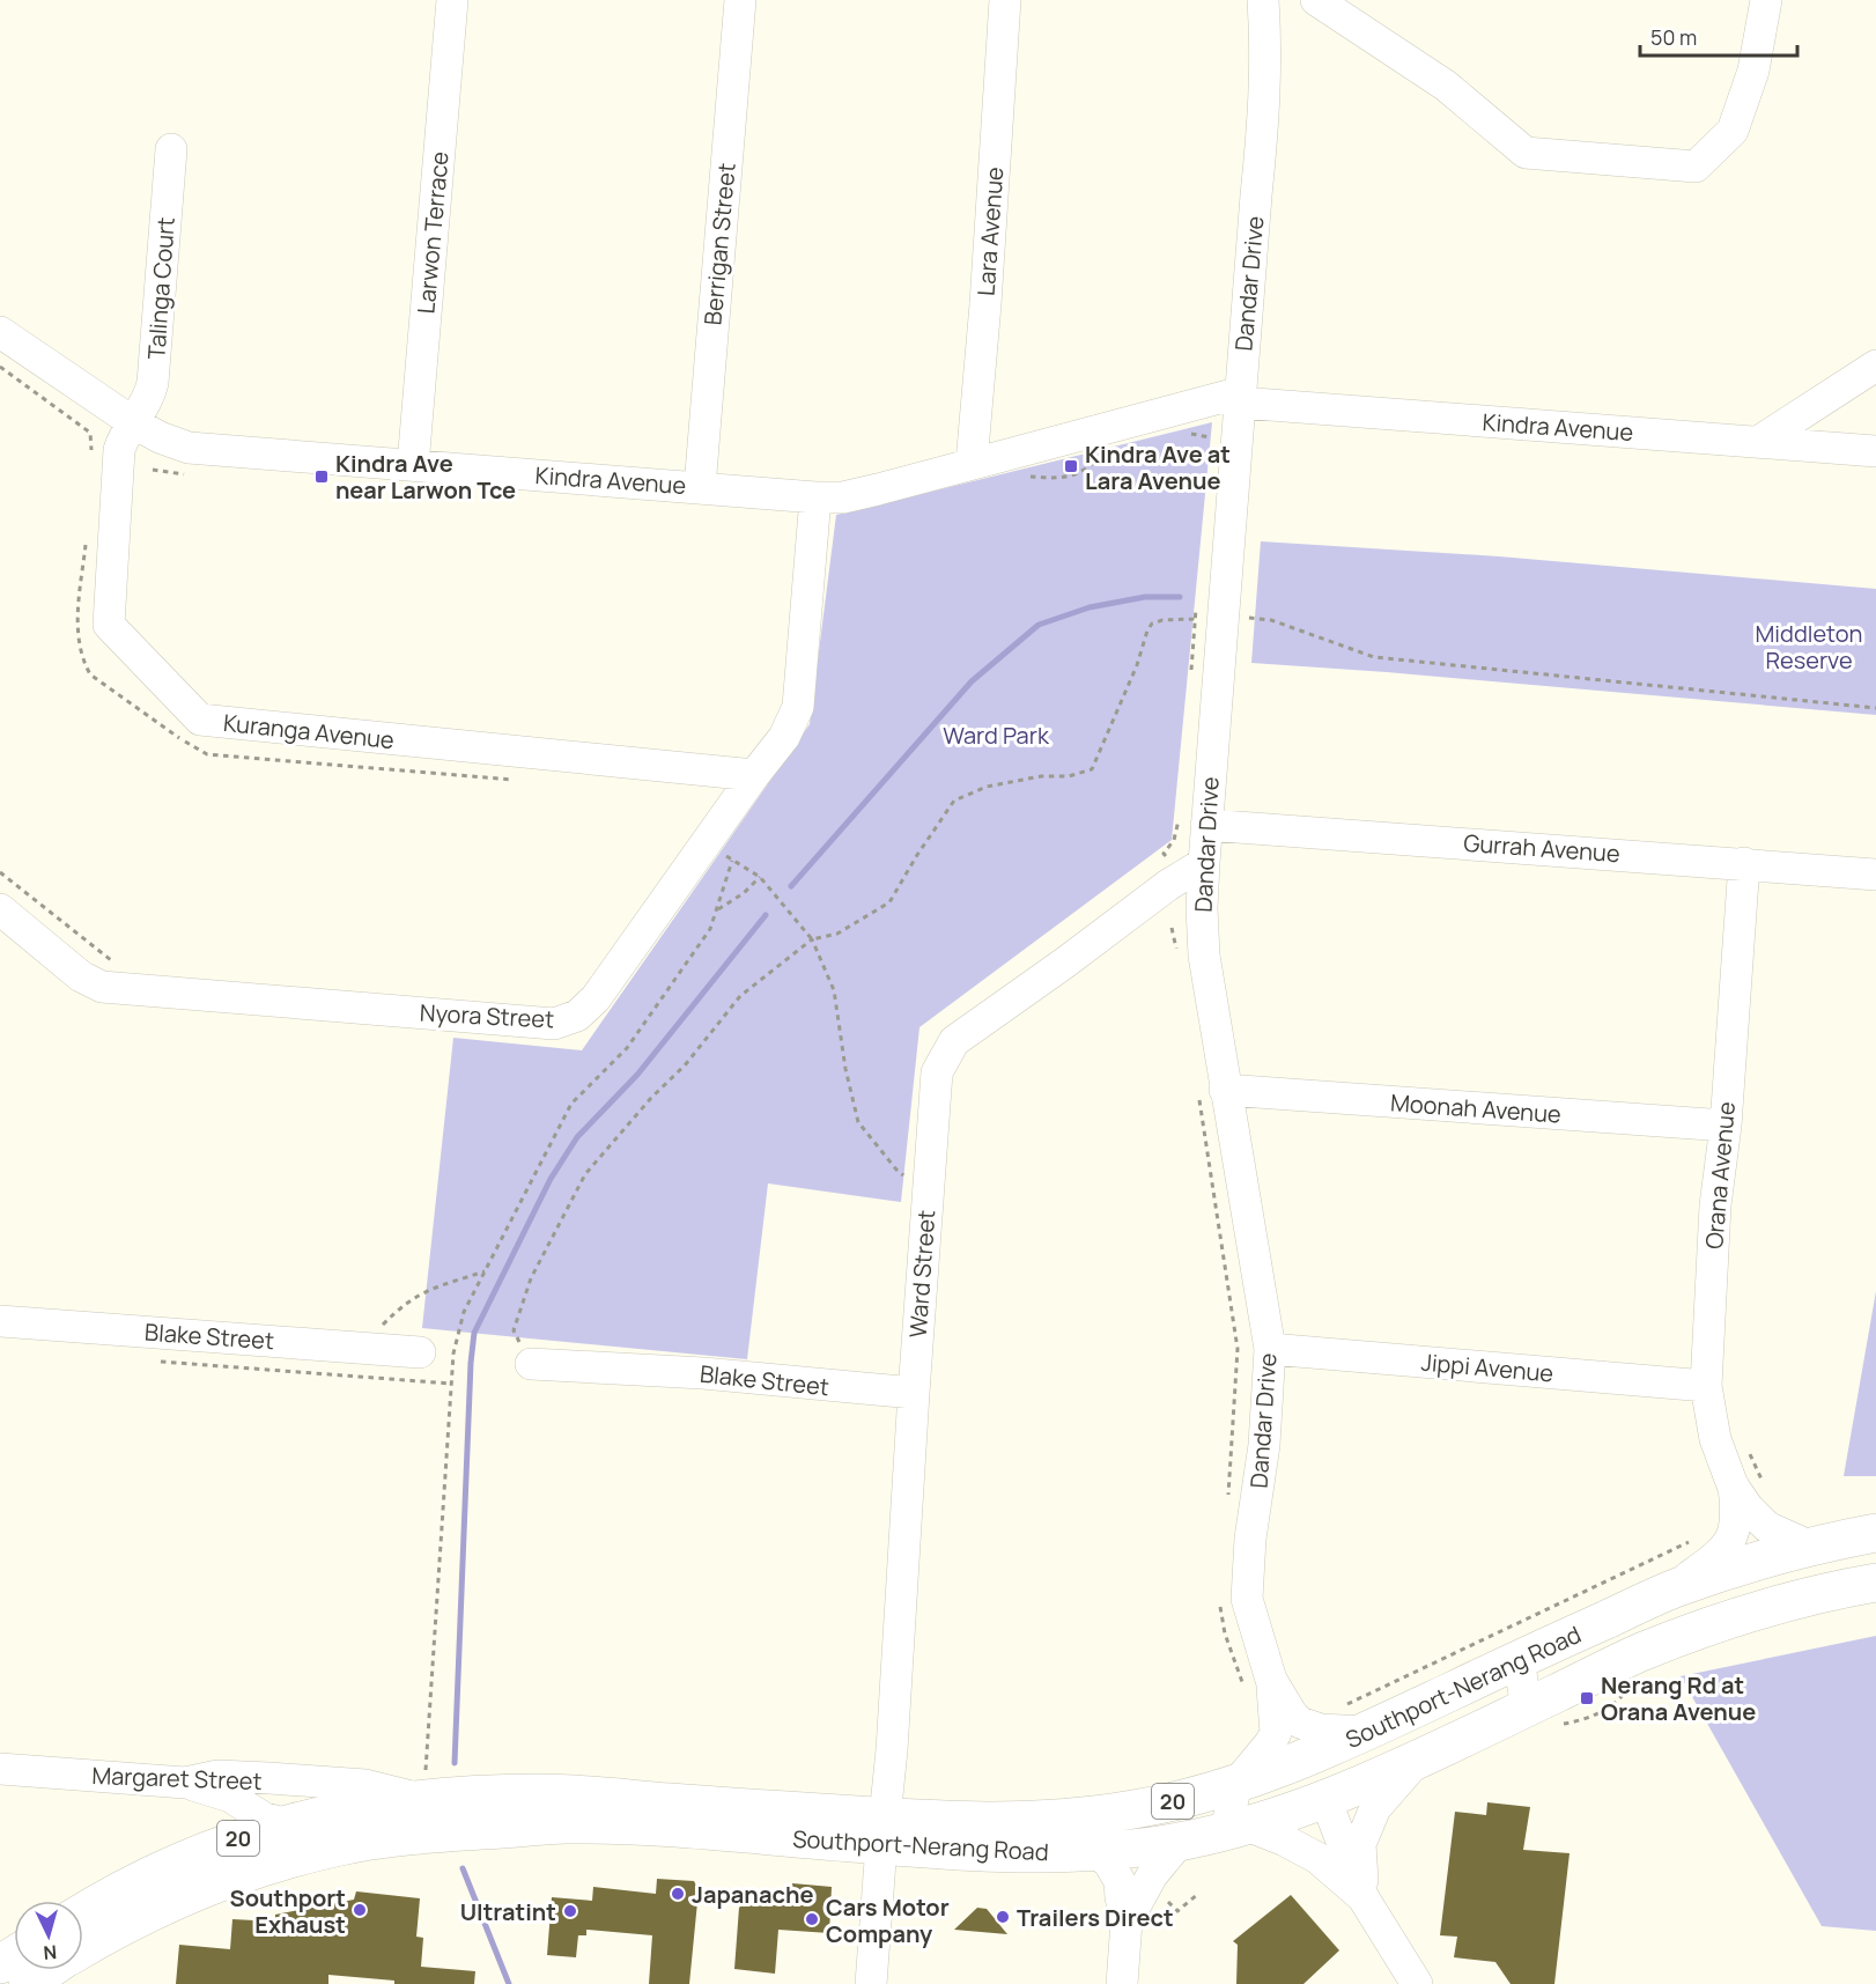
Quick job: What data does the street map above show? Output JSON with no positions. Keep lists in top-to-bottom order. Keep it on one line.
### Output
{"streets":{"main road":["Southport-Nerang Road","20"],"street":["Lara Avenue","Larwon Terrace","Berrigan Street","Dandar Drive","Talinga Court","Kindra Avenue","Kuranga Avenue","Gurrah Avenue","Nyora Street","Moonah Avenue","Orana Avenue","Ward Street","Blake Street","Jippi Avenue","Margaret Street"]},"crossings":[["Lara Avenue","Kindra Avenue"],["Larwon Terrace","Kindra Avenue"],["Berrigan Street","Kindra Avenue"],["Dandar Drive","Kindra Avenue"],["Dandar Drive","Gurrah Avenue"],["Dandar Drive","Moonah Avenue"],["Dandar Drive","Ward Street"],["Dandar Drive","Jippi Avenue"],["Dandar Drive","Southport-Nerang Road"],["Talinga Court","Kindra Avenue"],["Talinga Court","Kuranga Avenue"],["Kindra Avenue","Kuranga Avenue"],["Kindra Avenue","Nyora Street"],["Kuranga Avenue","Nyora Street"],["Gurrah Avenue","Orana Avenue"],["Moonah Avenue","Orana Avenue"],["Orana Avenue","Jippi Avenue"],["Orana Avenue","Southport-Nerang Road"],["Ward Street","Blake Street"],["Ward Street","Southport-Nerang Road"],["Southport-Nerang Road","Margaret Street"],["Southport-Nerang Road","20"],["Margaret Street","20"]],"parks":["Middleton Reserve","Ward Park"],"places":{"transit":["Kindra Ave at Lara Avenue","Kindra Ave near Larwon Tce","Nerang Rd at Orana Avenue"],"other":["Japanache","Southport Exhaust","Ultratint","Trailers Direct","Cars Motor Company"]},"scale_bar":"50 m","north":"bottom"}
